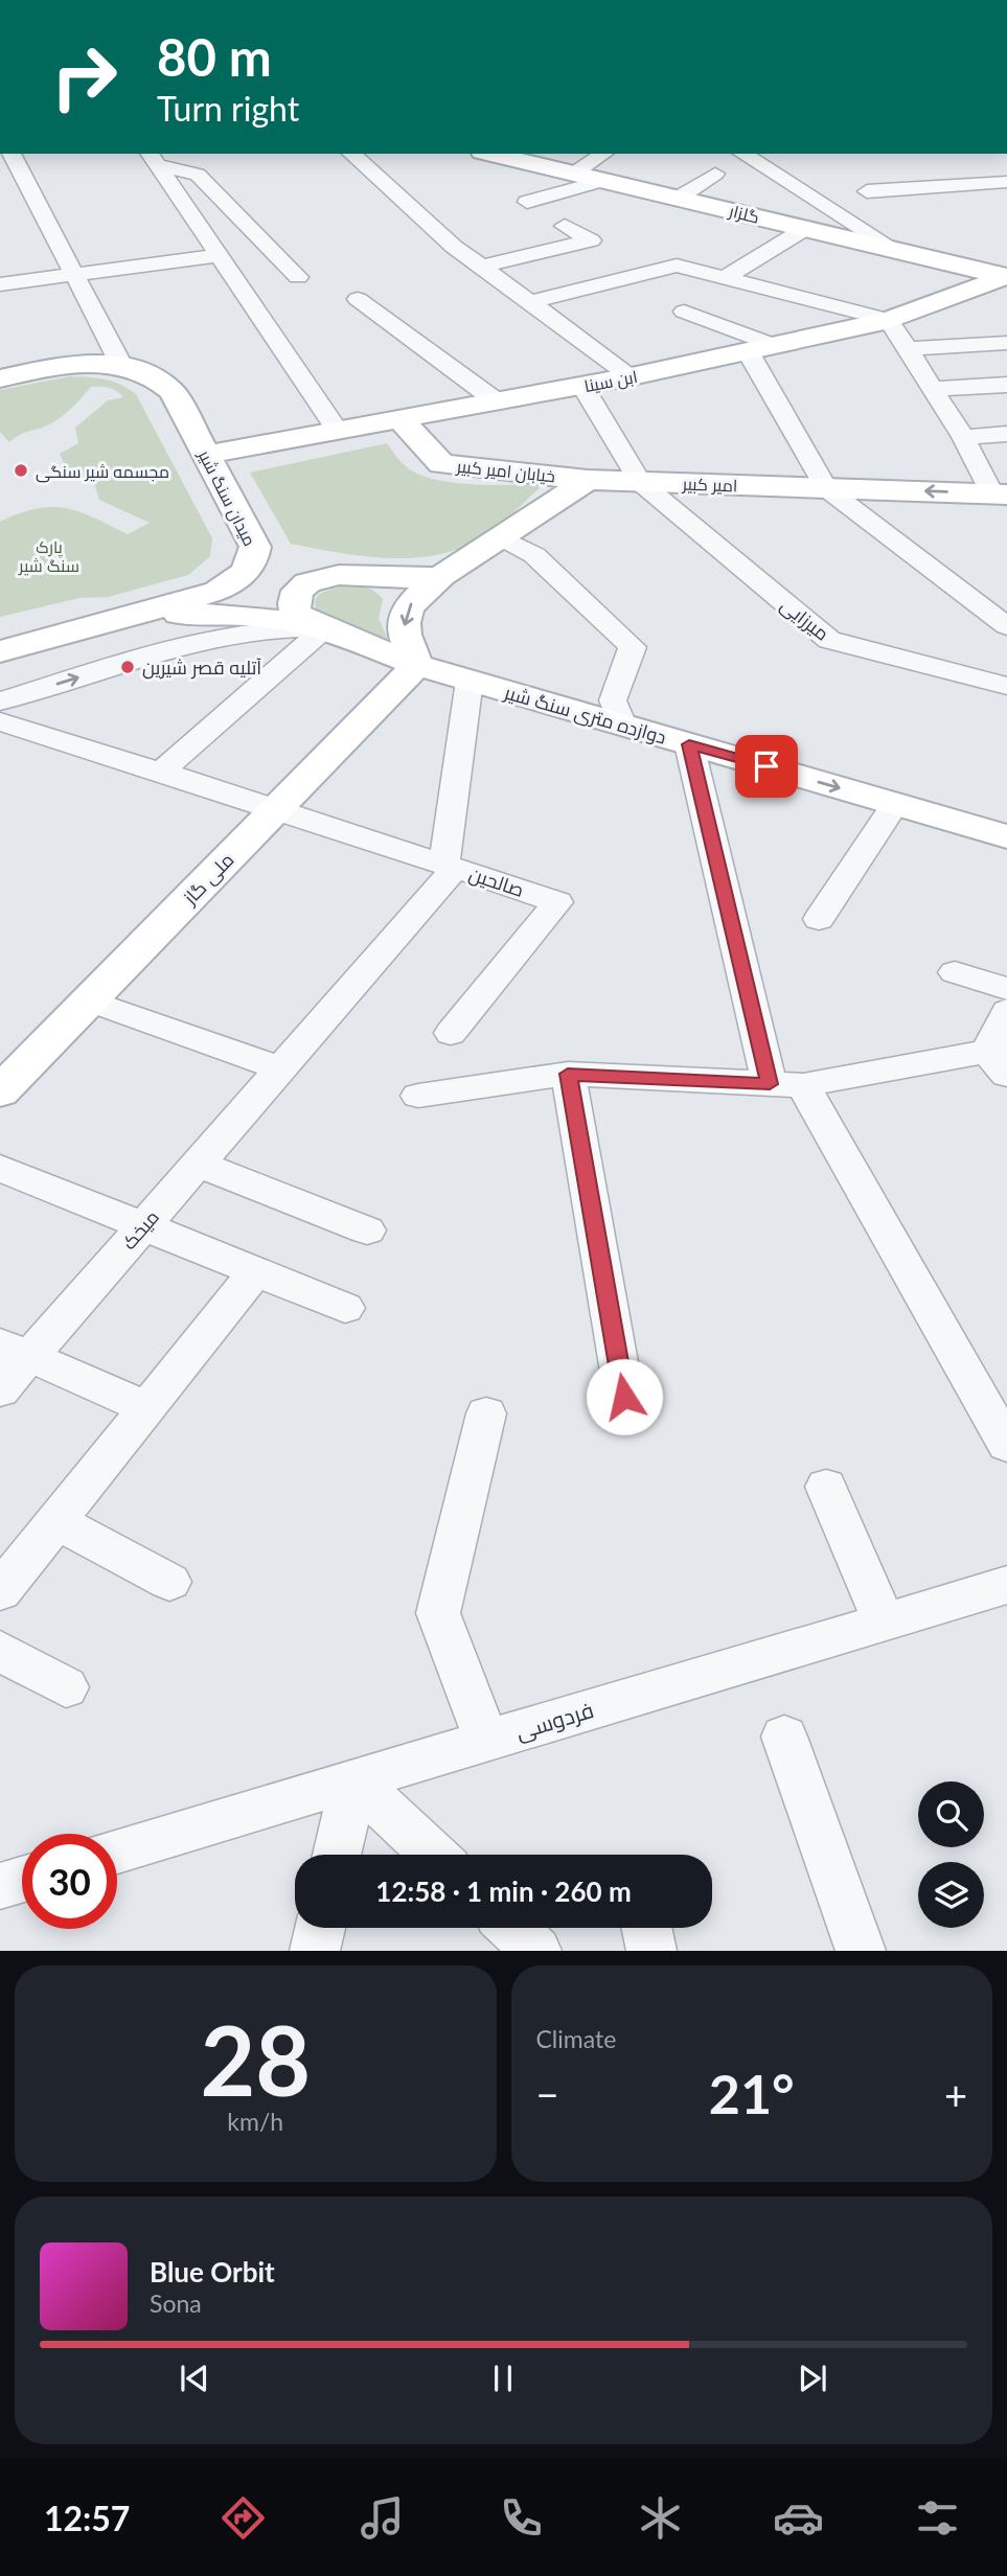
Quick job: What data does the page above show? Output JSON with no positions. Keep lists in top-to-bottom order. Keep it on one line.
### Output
{"streets":{"main road":["گلزار","ابن سینا","خیابان امیر کبیر","امیر کبیر","میدان سنگ شیر","دوازده متری سنگ شیر","ملی گاز"],"street":["میرزایی","صالحین","میخک","فردوسی"]},"crossings":[["گلزار","ابن سینا"],["ابن سینا","خیابان امیر کبیر"],["ابن سینا","میدان سنگ شیر"],["ابن سینا","میرزایی"],["خیابان امیر کبیر","امیر کبیر"],["امیر کبیر","میرزایی"],["دوازده متری سنگ شیر","ملی گاز"],["ملی گاز","صالحین"],["صالحین","میخک"]],"one_way":["امیر کبیر"],"parks":["پارک سنگ شیر"],"places":["مجسمه شیر سنگی","آتلیه قصر شیرین"],"page":{"turn":["80 m","Turn right"],"limit":"30","trip":"12:58 · 1 min · 260 m","tile":[["28","km/h"],"Climate"],"heat":["−","21°","+"],"song":["Blue Orbit","Sona"],"tabs":"12:57"}}
